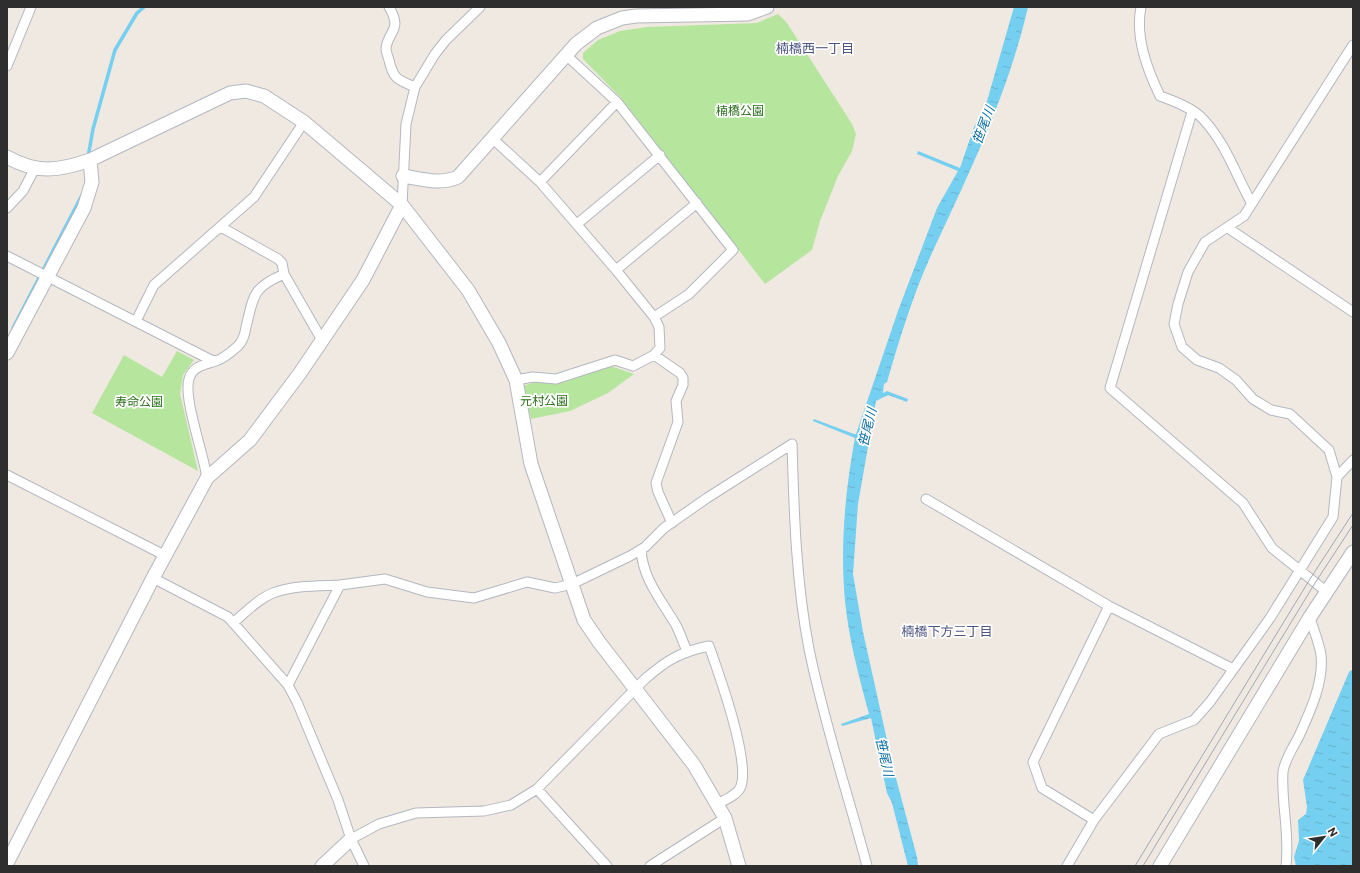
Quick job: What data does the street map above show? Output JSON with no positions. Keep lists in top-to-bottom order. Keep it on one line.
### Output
{"districts":["楠橋西一丁目","楠橋下方三丁目"],"water":["笹尾川"],"parks":["楠橋公園","元村公園","寿命公園"],"north":"top right"}
